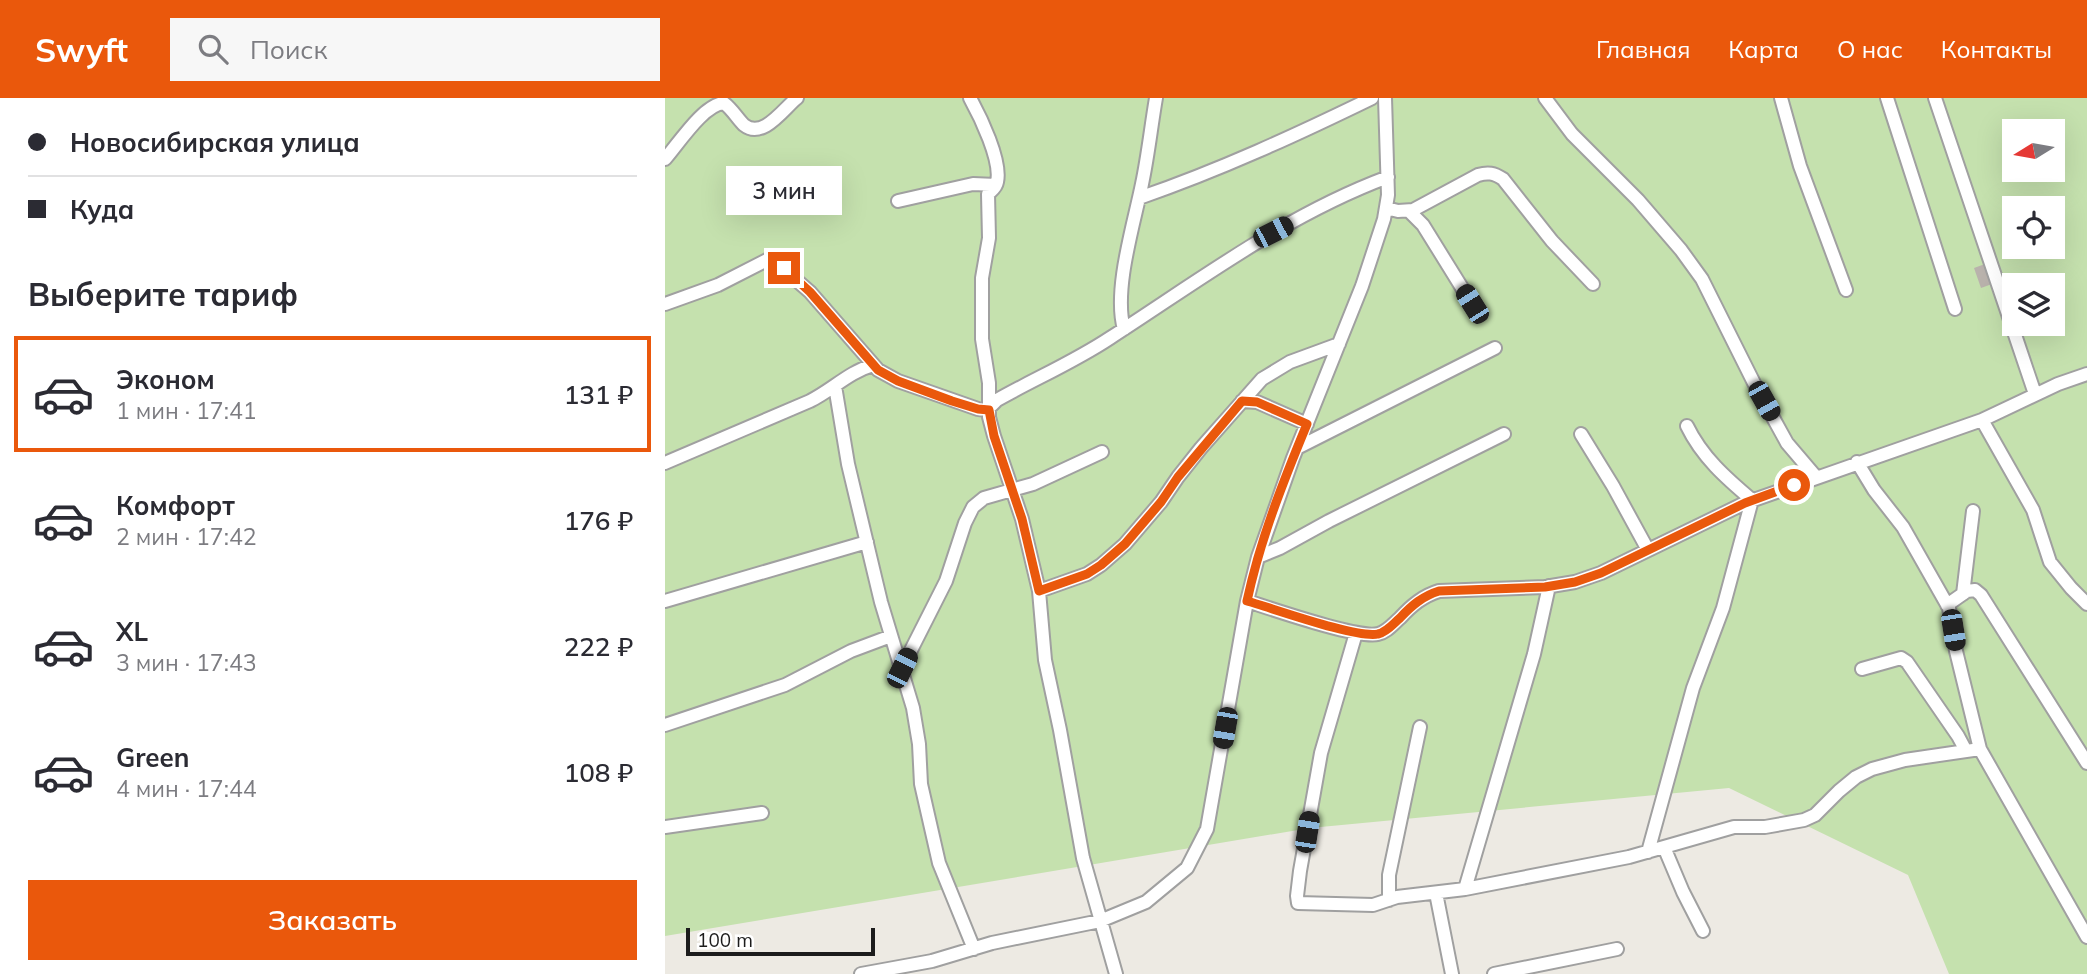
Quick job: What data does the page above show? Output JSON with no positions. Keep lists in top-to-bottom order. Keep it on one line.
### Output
{"scale_bar":"100 m","north":"left","page":{"header":"Swyft","search":"Поиск","nav":["Главная","Карта","О нас","Контакты"],"banner":["Новосибирская улица","Куда"],"bubble":"3 мин","heading":"Выберите тариф","list":[{"name":"Эконом","note":"1 мин · 17:41","value":"131 ₽"},{"name":"Комфорт","note":"2 мин · 17:42","value":"176 ₽"},{"name":"XL","note":"3 мин · 17:43","value":"222 ₽"},{"name":"Green","note":"4 мин · 17:44","value":"108 ₽"}],"buttons":"Заказать","scale":"100 m"}}
